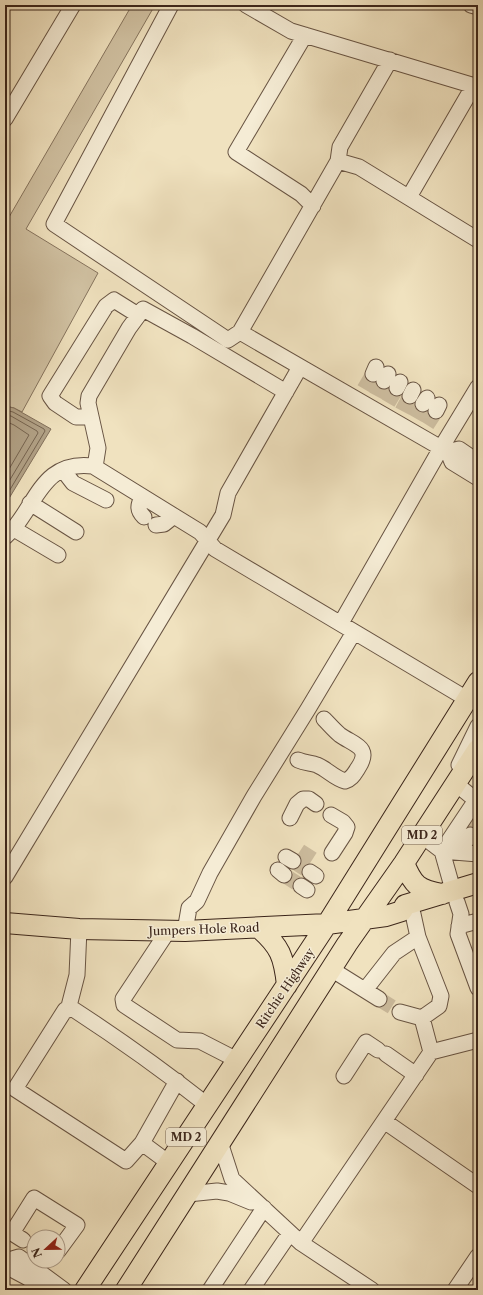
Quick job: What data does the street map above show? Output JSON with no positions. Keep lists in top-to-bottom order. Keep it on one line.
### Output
{"streets":{"main road":["MD 2","Jumpers Hole Road","Ritchie Highway"]},"crossings":[["MD 2","Jumpers Hole Road"],["Jumpers Hole Road","Ritchie Highway"]],"north":"left"}
